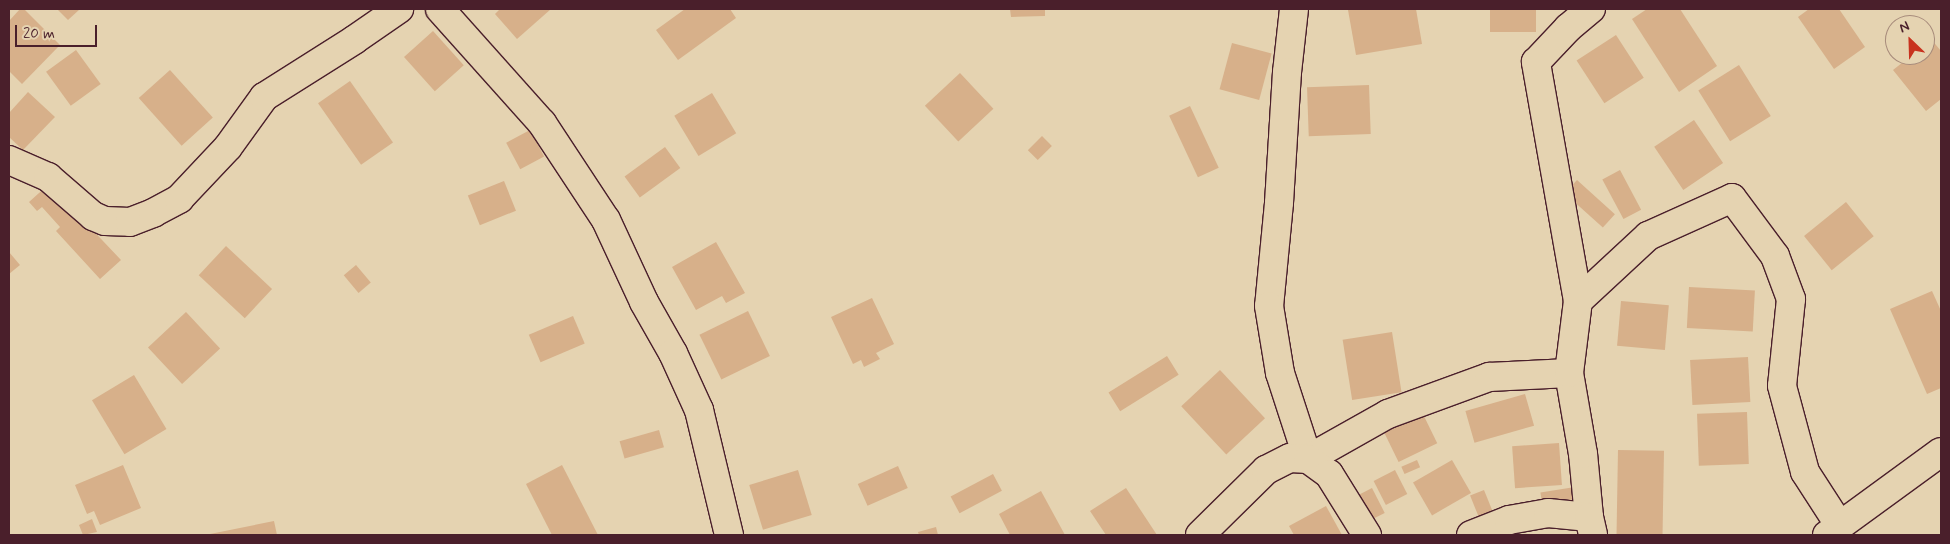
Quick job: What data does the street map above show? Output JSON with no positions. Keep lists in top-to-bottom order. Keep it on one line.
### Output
{"scale_bar":"20 m","north":"top left"}
